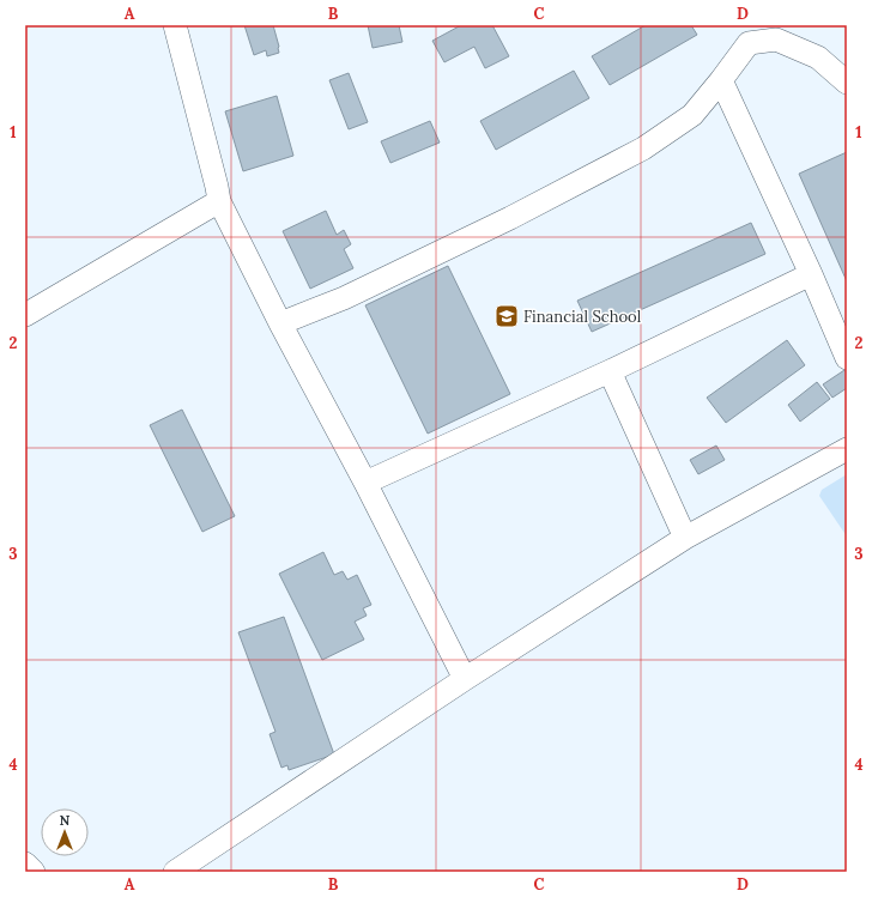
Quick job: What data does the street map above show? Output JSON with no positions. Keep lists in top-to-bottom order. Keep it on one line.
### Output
{"places":{"school or university":["Financial School"]},"north":"top","grid":{"columns":["A","B","C","D"],"rows":["1","2","3","4"]}}
